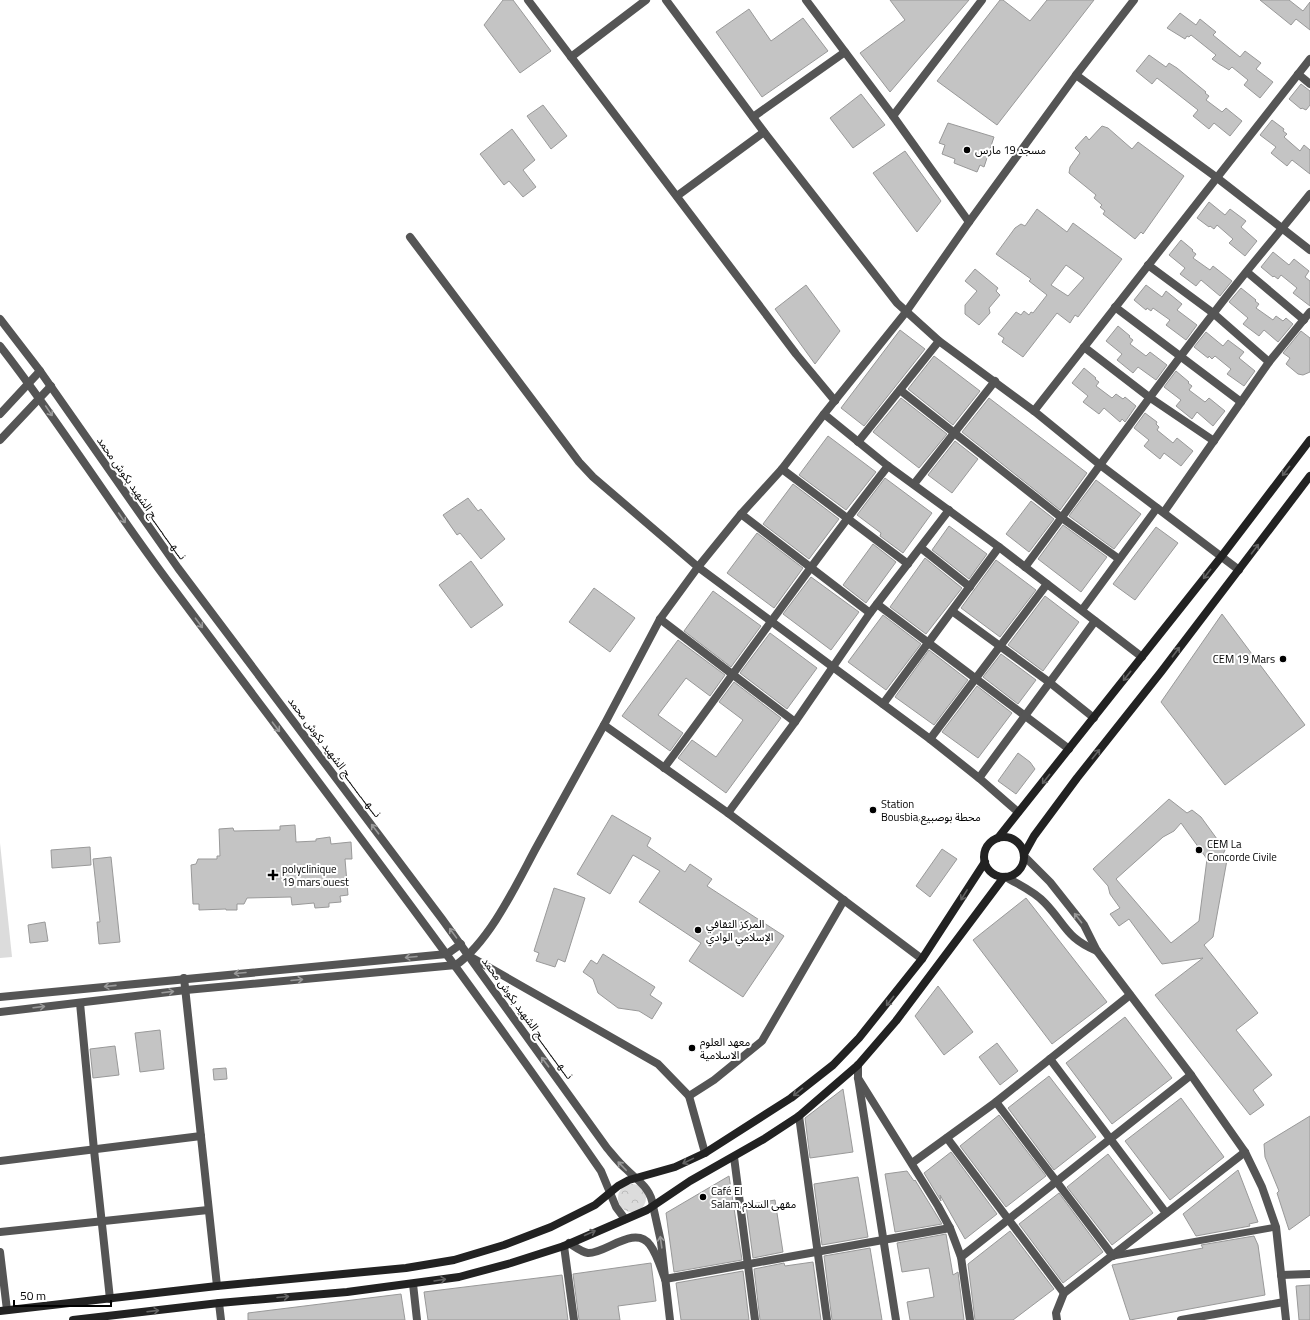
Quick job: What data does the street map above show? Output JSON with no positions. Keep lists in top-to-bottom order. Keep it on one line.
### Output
{"streets":{"street":["نـــهـــــــــــج الشهيد بكوش محمد"]},"places":{"other":["مسجد 19 مارس","CEM 19 Mars","Station Bousbia,محطة بوصبيع","CEM La Concorde Civile","المركز الثقافي الإسلامي الوادي","معهد العلوم الاسلامية","Café El Salam,مقهى السلام"],"health":["polyclinique 19 mars ouest"]},"scale_bar":"50 m"}
